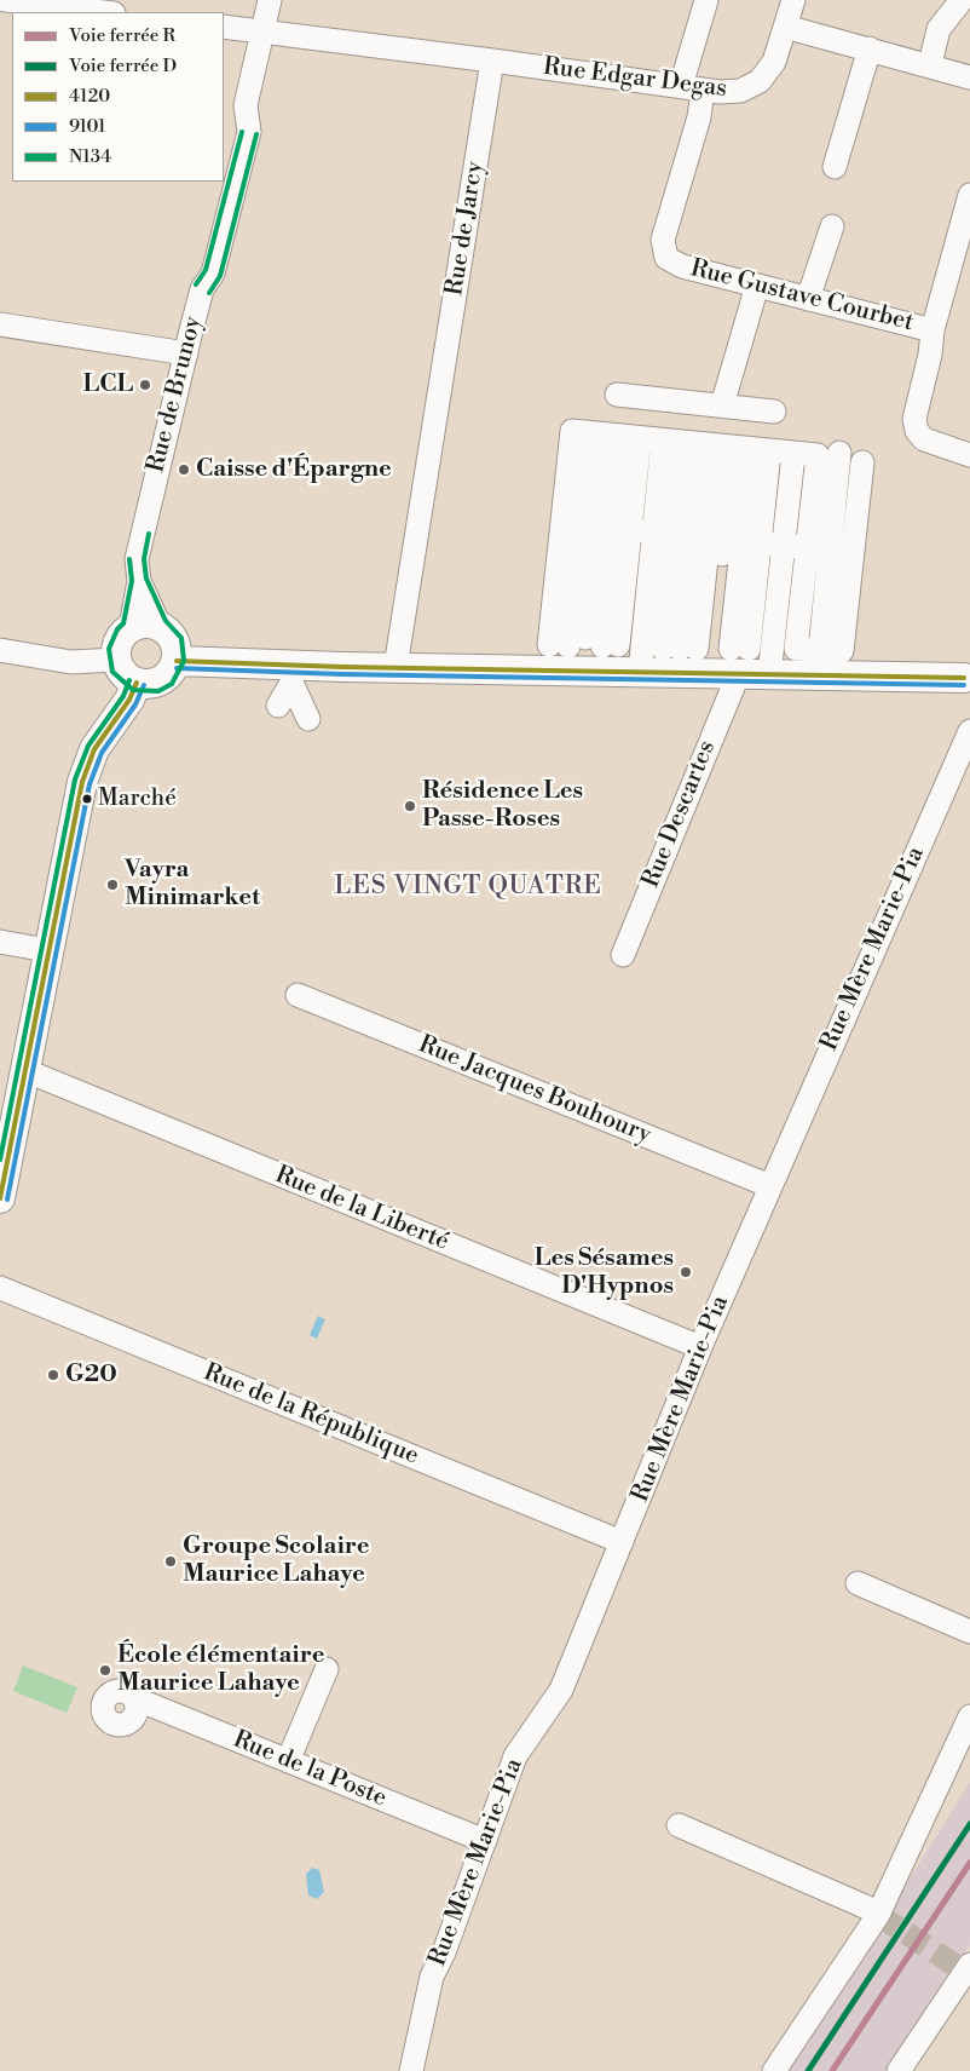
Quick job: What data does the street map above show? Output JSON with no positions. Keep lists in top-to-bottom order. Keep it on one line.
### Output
{"streets":{"street":["Rue Edgar Degas","Rue de Jarcy","Rue Gustave Courbet","Rue de Brunoy","Rue Descartes","Rue Mère Marie-Pia","Rue Jacques Bouhoury","Rue de la Liberté","Rue de la République","Rue de la Poste"]},"crossings":[["Rue Edgar Degas","Rue de Jarcy"],["Rue Edgar Degas","Rue Gustave Courbet"],["Rue Mère Marie-Pia","Rue Jacques Bouhoury"],["Rue Mère Marie-Pia","Rue de la Liberté"],["Rue Mère Marie-Pia","Rue de la République"],["Rue Mère Marie-Pia","Rue de la Poste"]],"districts":["LES VINGT QUATRE"],"places":["LCL","Caisse d'Épargne","Marché","Résidence Les Passe-Roses","Vayra Minimarket","Les Sésames D'Hypnos","G20","Groupe Scolaire Maurice Lahaye","École élémentaire Maurice Lahaye"],"lines":["transit line N134","transit line 4120","transit line 9101","rail line D","rail line R"],"legend":["Voie ferrée R","Voie ferrée D","4120","9101","N134"]}
